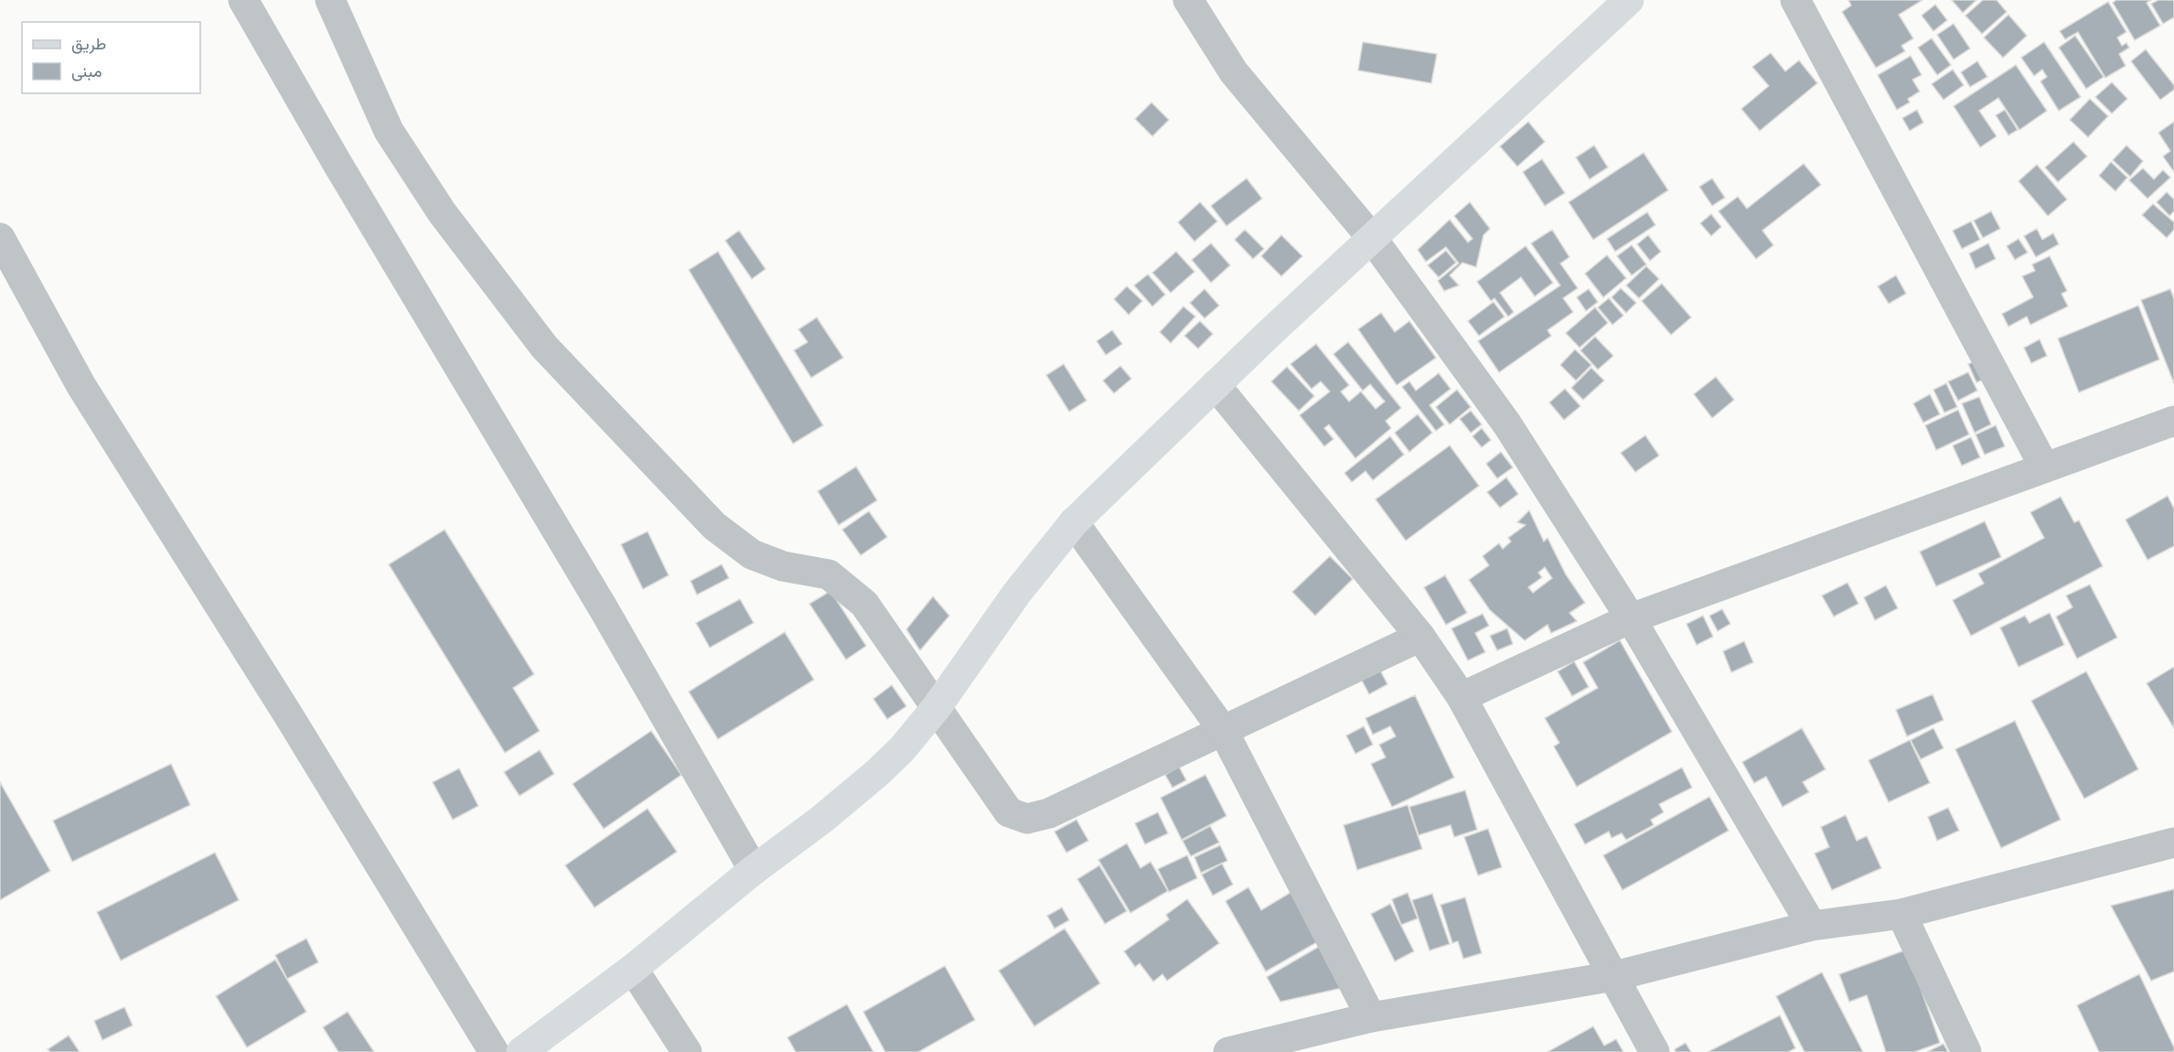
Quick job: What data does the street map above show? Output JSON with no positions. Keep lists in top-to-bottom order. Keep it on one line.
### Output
{"legend":["طريق","مبنى"]}
